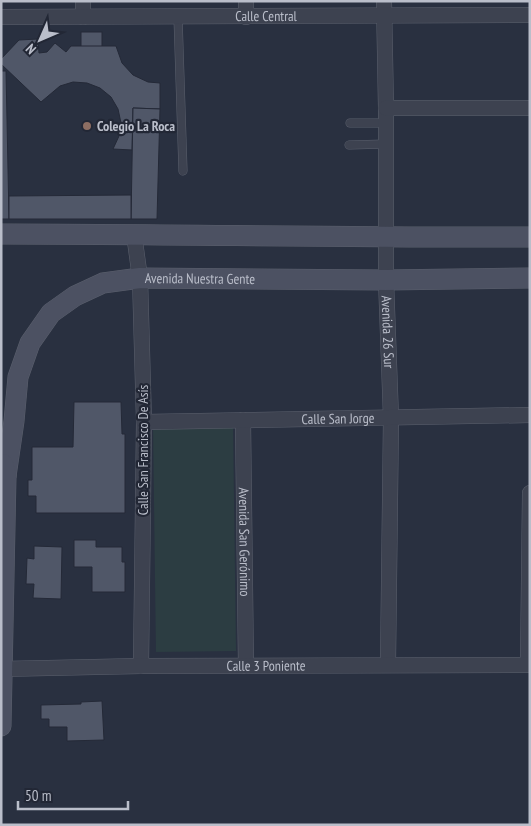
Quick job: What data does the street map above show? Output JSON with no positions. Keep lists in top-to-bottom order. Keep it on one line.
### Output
{"streets":{"main road":["Avenida Nuestra Gente"],"street":["Calle Central","Avenida 26 Sur","Calle San Jorge","Calle San Francisco De Asís","Avenida San Gerónimo","Calle 3 Poniente"]},"crossings":[["Calle Central","Avenida 26 Sur"],["Avenida Nuestra Gente","Avenida 26 Sur"],["Avenida Nuestra Gente","Calle San Francisco De Asís"],["Avenida 26 Sur","Calle San Jorge"],["Avenida 26 Sur","Calle 3 Poniente"],["Calle San Jorge","Calle San Francisco De Asís"],["Calle San Jorge","Avenida San Gerónimo"],["Calle San Francisco De Asís","Calle 3 Poniente"],["Avenida San Gerónimo","Calle 3 Poniente"]],"places":["Colegio La Roca"],"scale_bar":"50 m","north":"bottom left"}
